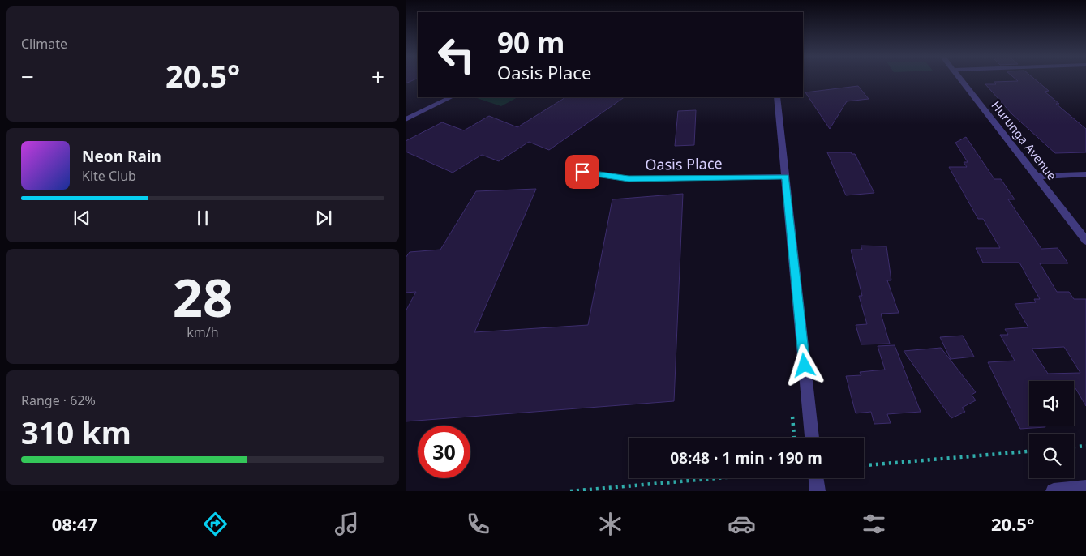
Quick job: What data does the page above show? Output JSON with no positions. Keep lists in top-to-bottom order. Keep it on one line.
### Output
{"streets":{"street":["Hurunga Avenue","Oasis Place"]},"page":{"tile":["Climate",["28","km/h"],["Range · 62%","310 km"]],"turn":["90 m","Oasis Place"],"heat":["−","20.5°","+"],"song":["Neon Rain","Kite Club"],"limit":"30","trip":"08:48 · 1 min · 190 m","tabs":["08:47","20.5°"]}}
